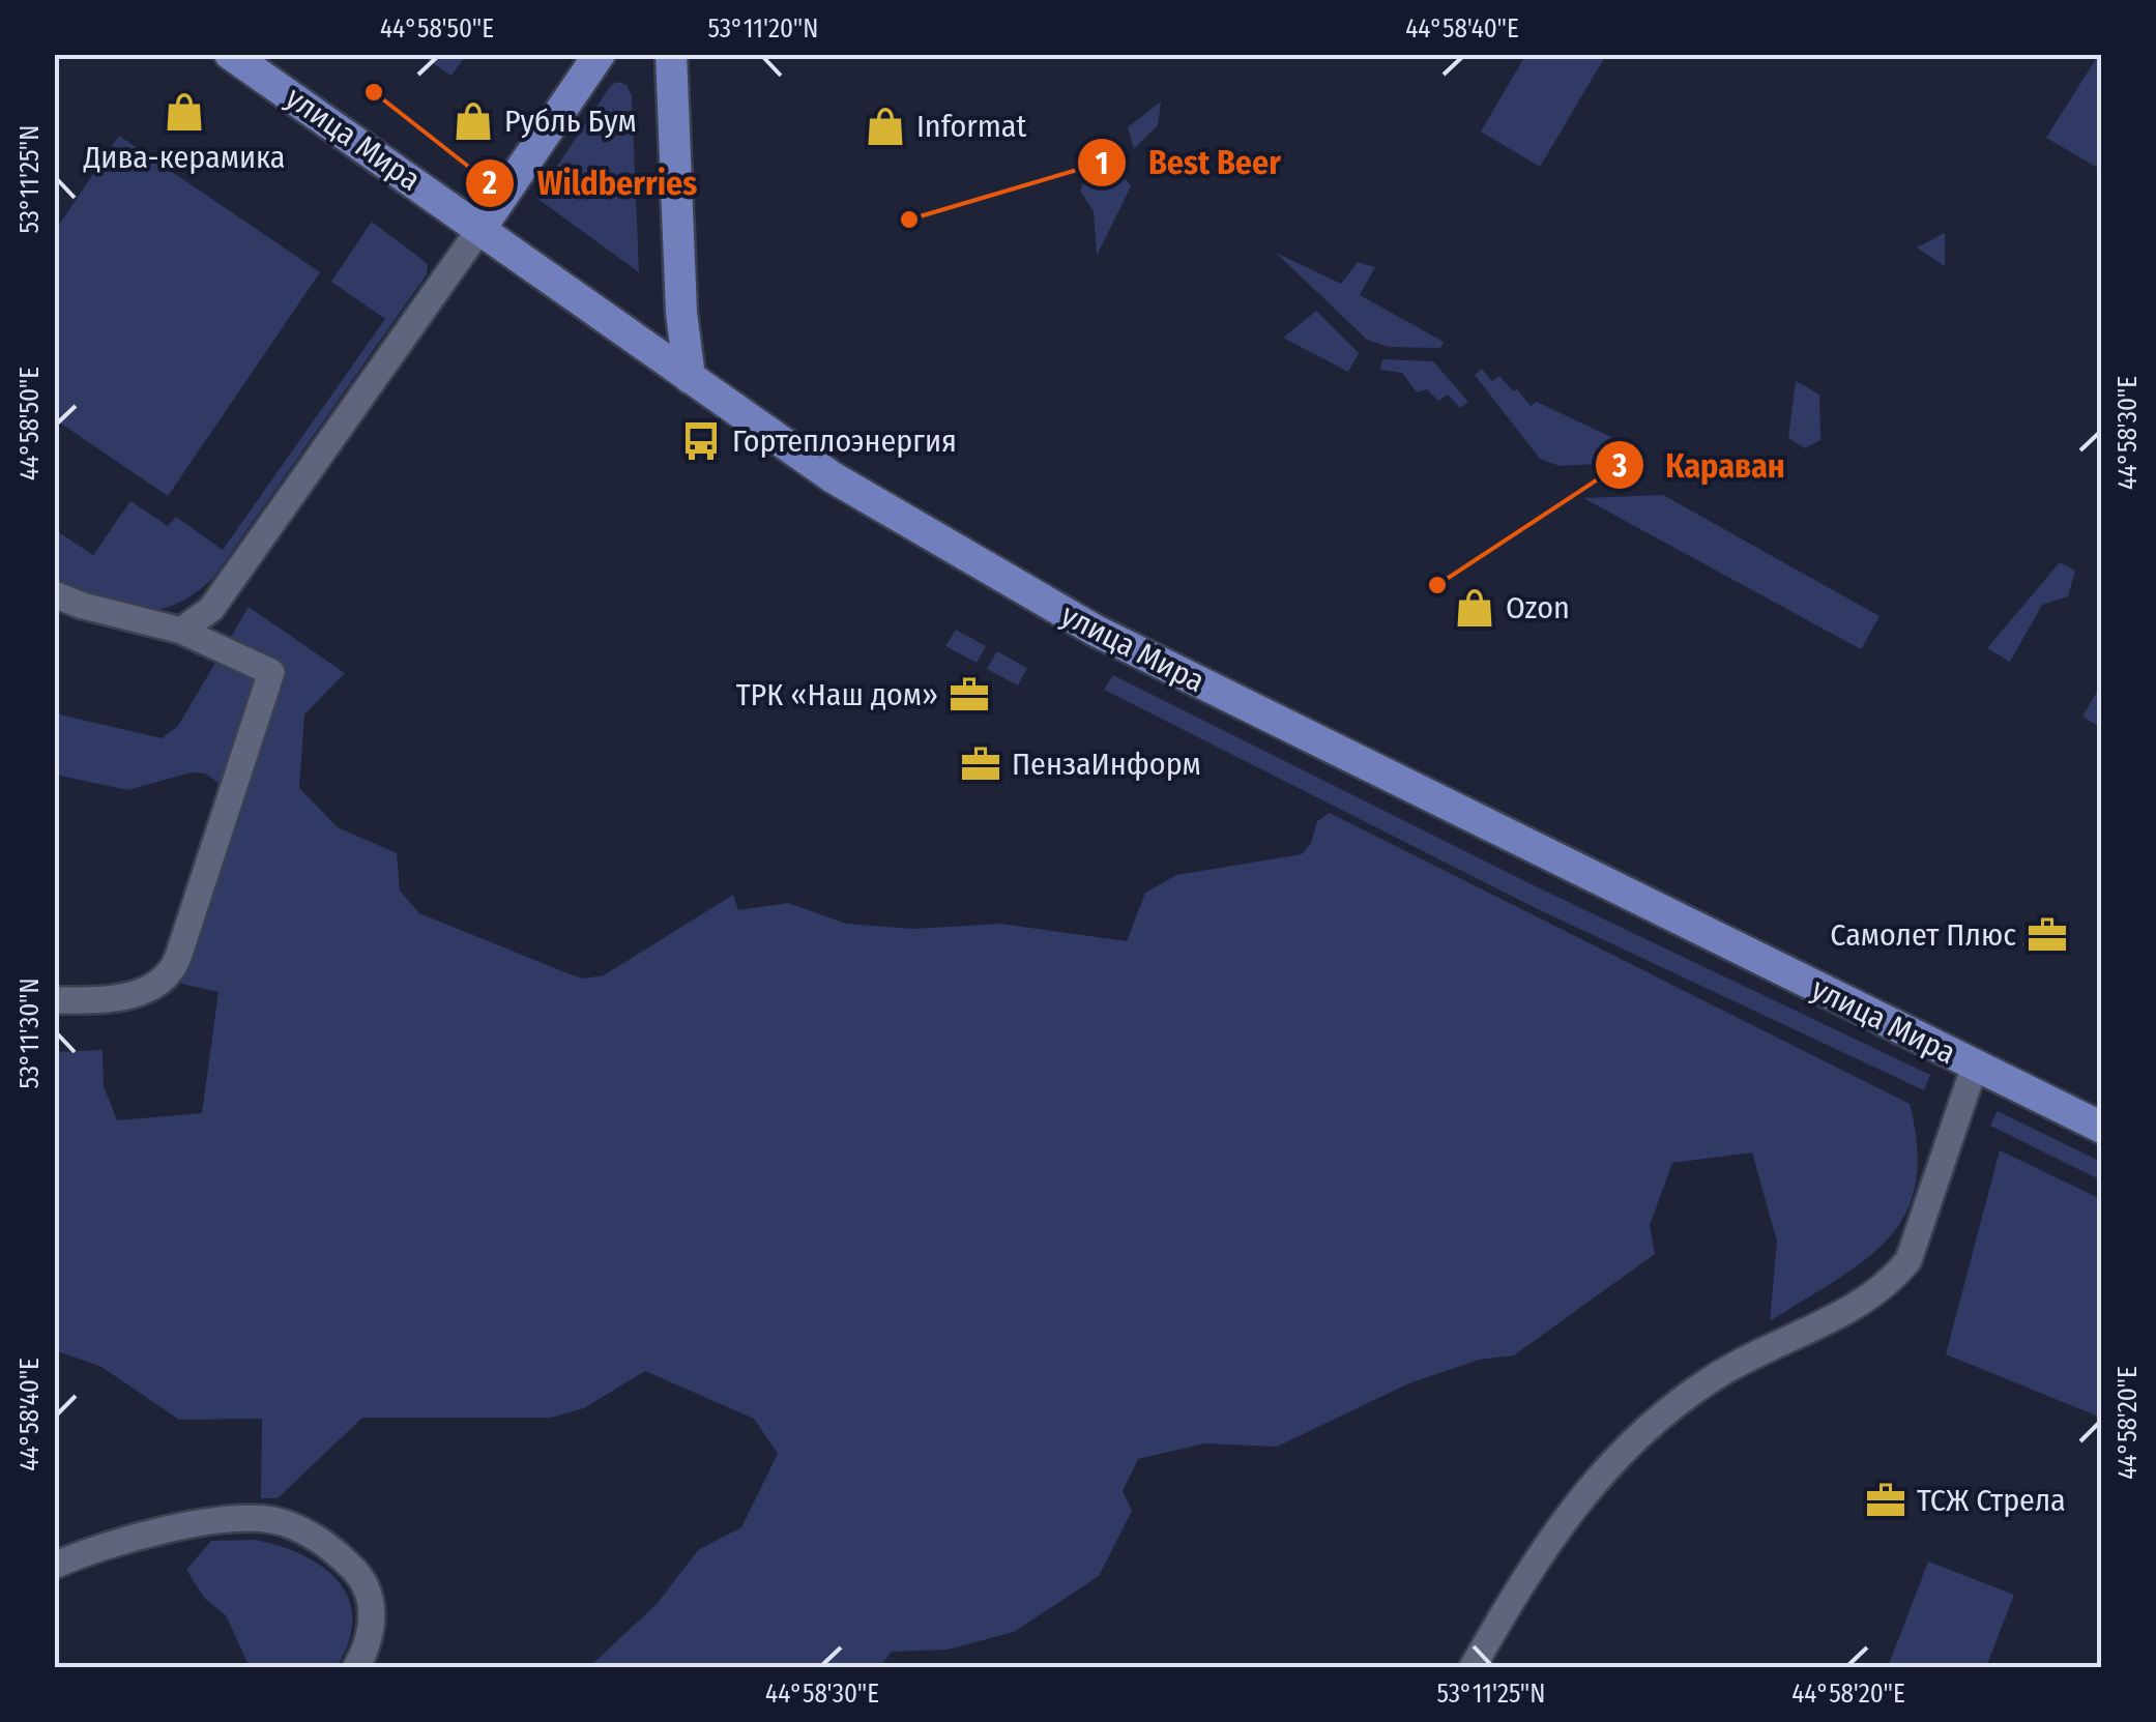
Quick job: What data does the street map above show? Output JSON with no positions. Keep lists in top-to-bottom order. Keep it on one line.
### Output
{"streets":{"main road":["улица Мира"]},"places":{"other":["Wildberries","Best Beer","Караван"],"shop":["Дива-керамика","Рубль Бум","Informat","Ozon"],"bus stop":["Гортеплоэнергия"],"office":["ТРК «Наш дом»","ПензаИнформ","Самолет Плюс","ТСЖ Стрела"]},"coordinates":["44°58'50\"E","53°11'20\"N","44°58'40\"E","53°11'25\"N","44°58'30\"E","53°11'30\"N","44°58'20\"E"]}
